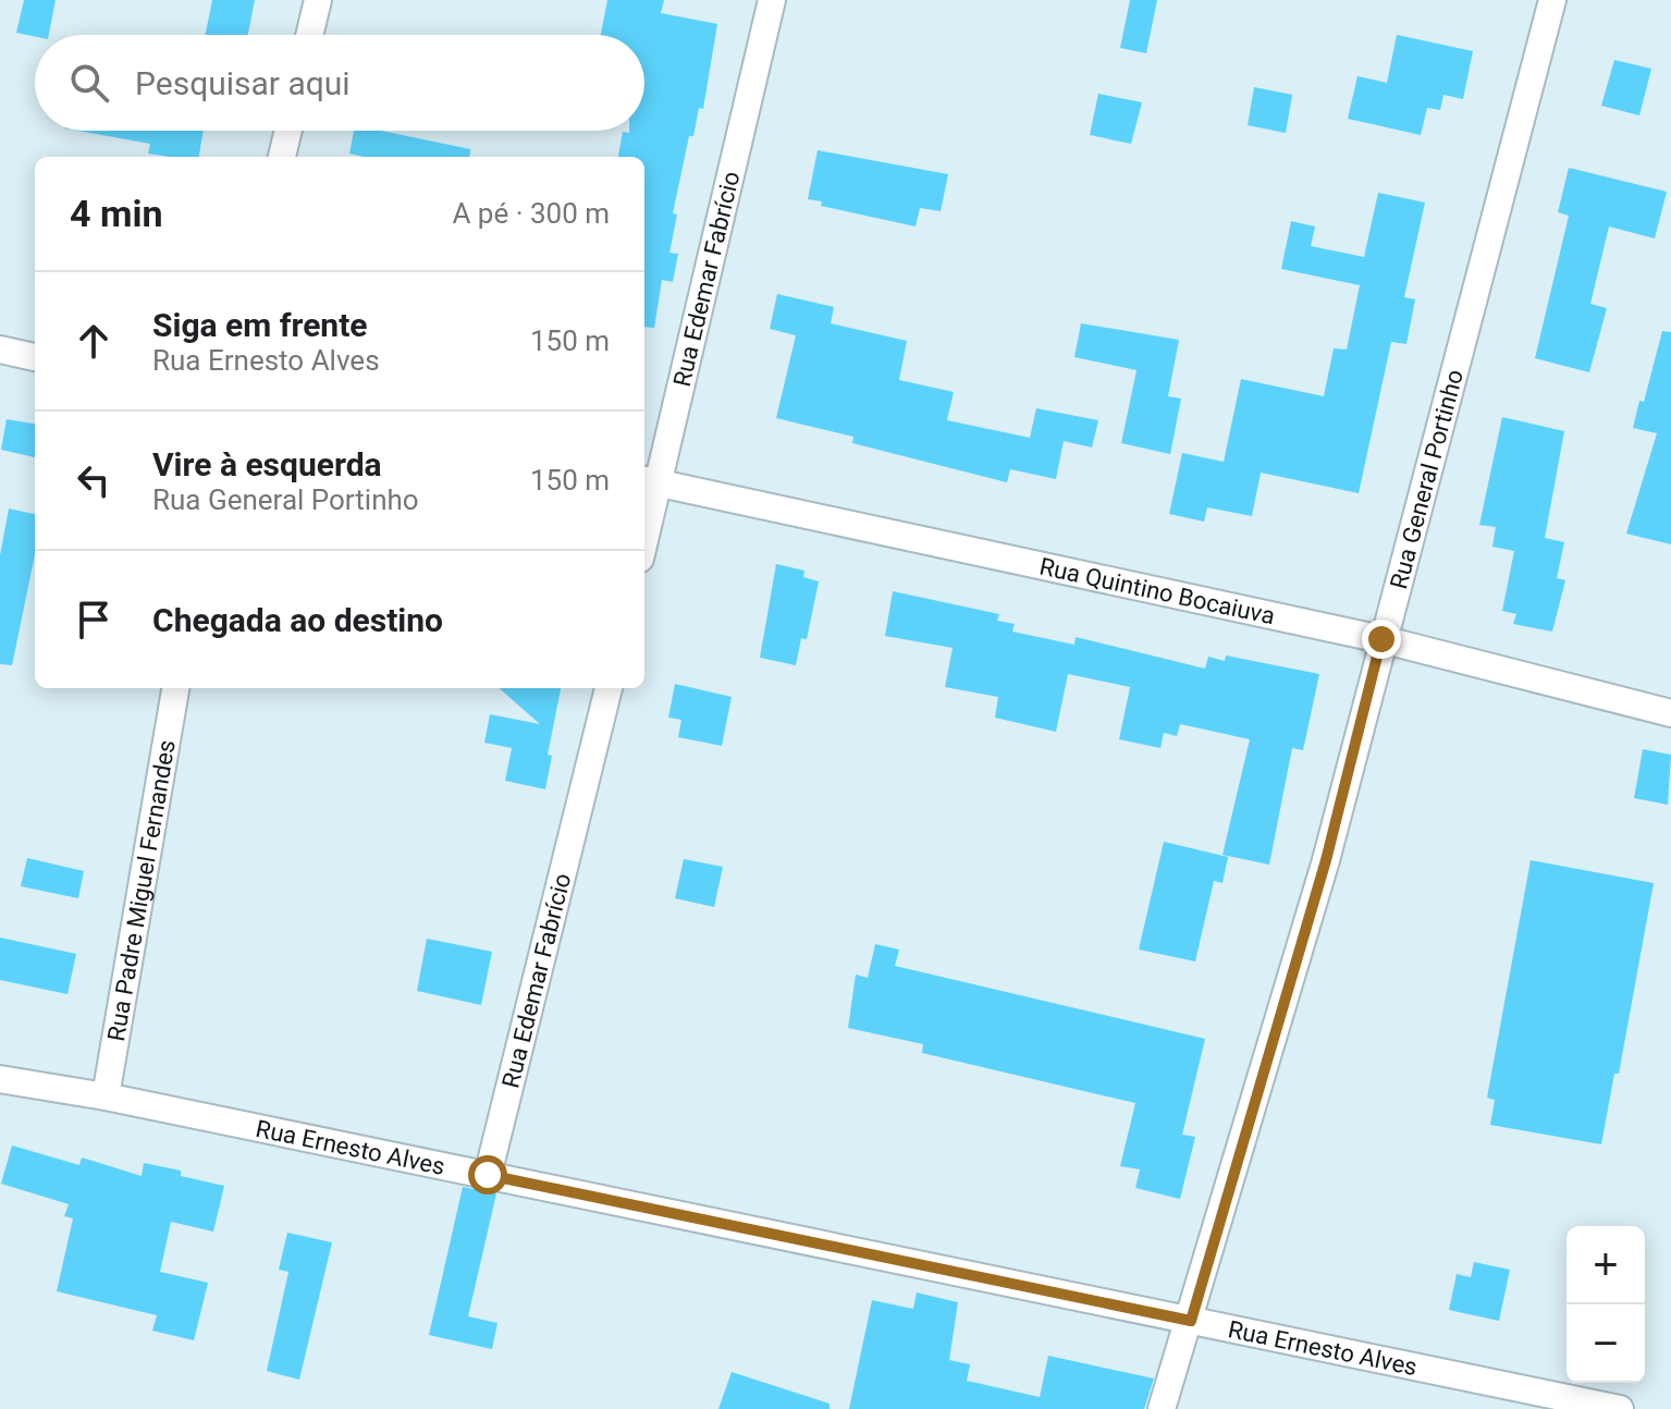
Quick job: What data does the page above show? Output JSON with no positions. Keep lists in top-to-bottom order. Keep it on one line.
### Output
{"streets":{"street":["Rua Edemar Fabrício","Rua General Portinho","Rua Quintino Bocaiuva","Rua Padre Miguel Fernandes","Rua Ernesto Alves"]},"crossings":[["Rua Edemar Fabrício","Rua Quintino Bocaiuva"],["Rua Edemar Fabrício","Rua Ernesto Alves"],["Rua General Portinho","Rua Quintino Bocaiuva"],["Rua General Portinho","Rua Ernesto Alves"],["Rua Padre Miguel Fernandes","Rua Ernesto Alves"]],"page":{"search":"Pesquisar aqui","heading":["4 min","A pé · 300 m"],"list":[["Siga em frente","Rua Ernesto Alves","150 m"],["Vire à esquerda","Rua General Portinho","150 m"],"Chegada ao destino"],"map_buttons":["+","−"]}}
